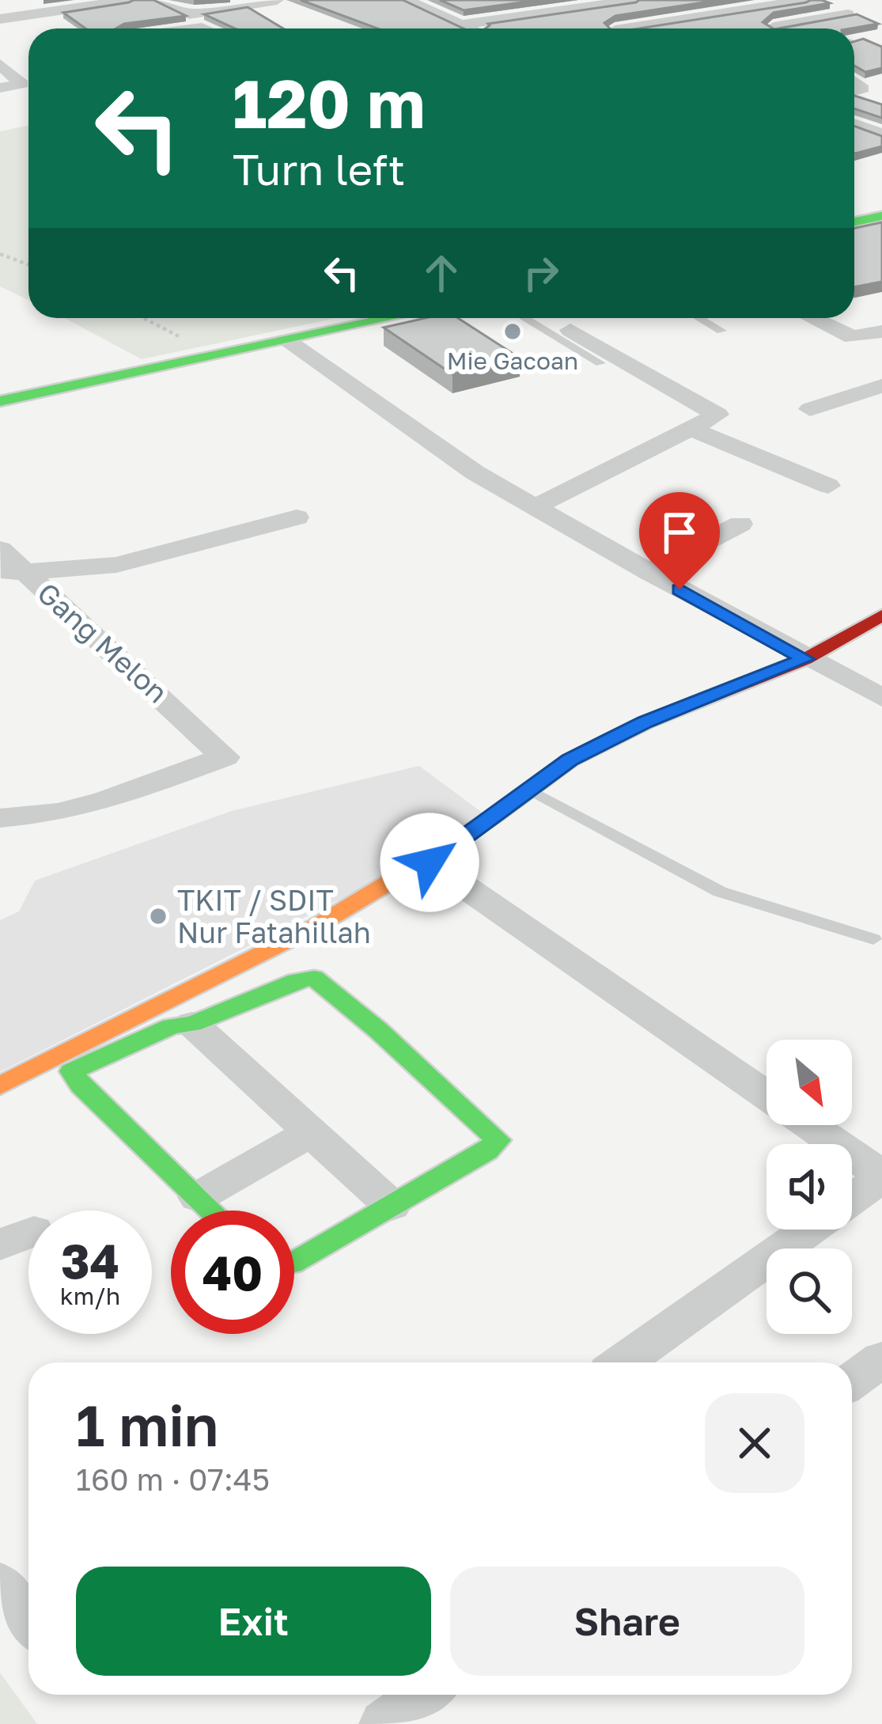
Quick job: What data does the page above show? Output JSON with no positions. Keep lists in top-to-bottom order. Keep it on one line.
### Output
{"streets":{"street":["Gang Melon"]},"places":["Mie Gacoan","TKIT / SDIT Nur Fatahillah"],"north":"bottom right","page":{"turn":["120 m","Turn left"],"speed":"34 km/h","limit":"40","heading":["1 min","160 m · 07:45"],"buttons":["Exit","Share"]}}
